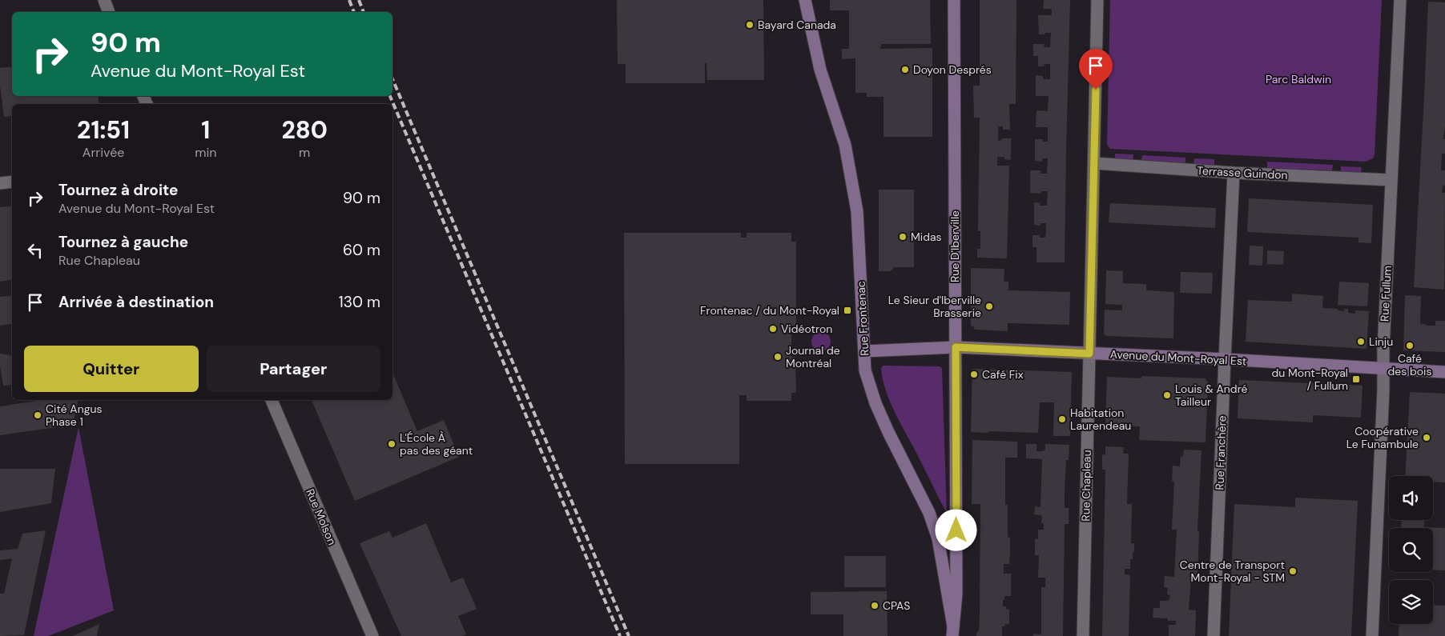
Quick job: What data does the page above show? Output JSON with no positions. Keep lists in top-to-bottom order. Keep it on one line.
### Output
{"streets":{"main road":["Rue D'Iberville","Rue Frontenac","Avenue du Mont-Royal Est"],"street":["Terrasse Guindon","Rue Fullum","Rue Franchère","Rue Chapleau","Rue Molson"]},"crossings":[["Terrasse Guindon","Rue Fullum"],["Terrasse Guindon","Rue Franchère"],["Terrasse Guindon","Rue Chapleau"],["Rue D'Iberville","Rue Frontenac"],["Rue D'Iberville","Avenue du Mont-Royal Est"],["Rue Fullum","Avenue du Mont-Royal Est"],["Rue Frontenac","Avenue du Mont-Royal Est"],["Avenue du Mont-Royal Est","Rue Franchère"],["Avenue du Mont-Royal Est","Rue Chapleau"]],"parks":["Parc Baldwin"],"places":{"other":["Bayard Canada","Doyon Després","Midas","Le Sieur d'Iberville Brasserie","Vidéotron","Linju","Café des bois","Journal de Montréal","Café Fix","Louis & André Tailleur","Cité Angus Phase 1","Habitation Laurendeau","Coopérative Le Funambule","L'École À pas des géant","Centre de Transport Mont-Royal - STM","CPAS"],"transit":["Frontenac / du Mont-Royal","du Mont-Royal / Fullum"]},"page":{"turn":["90 m","Avenue du Mont-Royal Est"],"eta":["21:51","Arrivée","1","min","280","m"],"list":[{"name":"Tournez à droite","note":"Avenue du Mont-Royal Est","value":"90 m"},{"name":"Tournez à gauche","note":"Rue Chapleau","value":"60 m"},{"name":"Arrivée à destination","value":"130 m"}],"buttons":["Quitter","Partager"]}}
